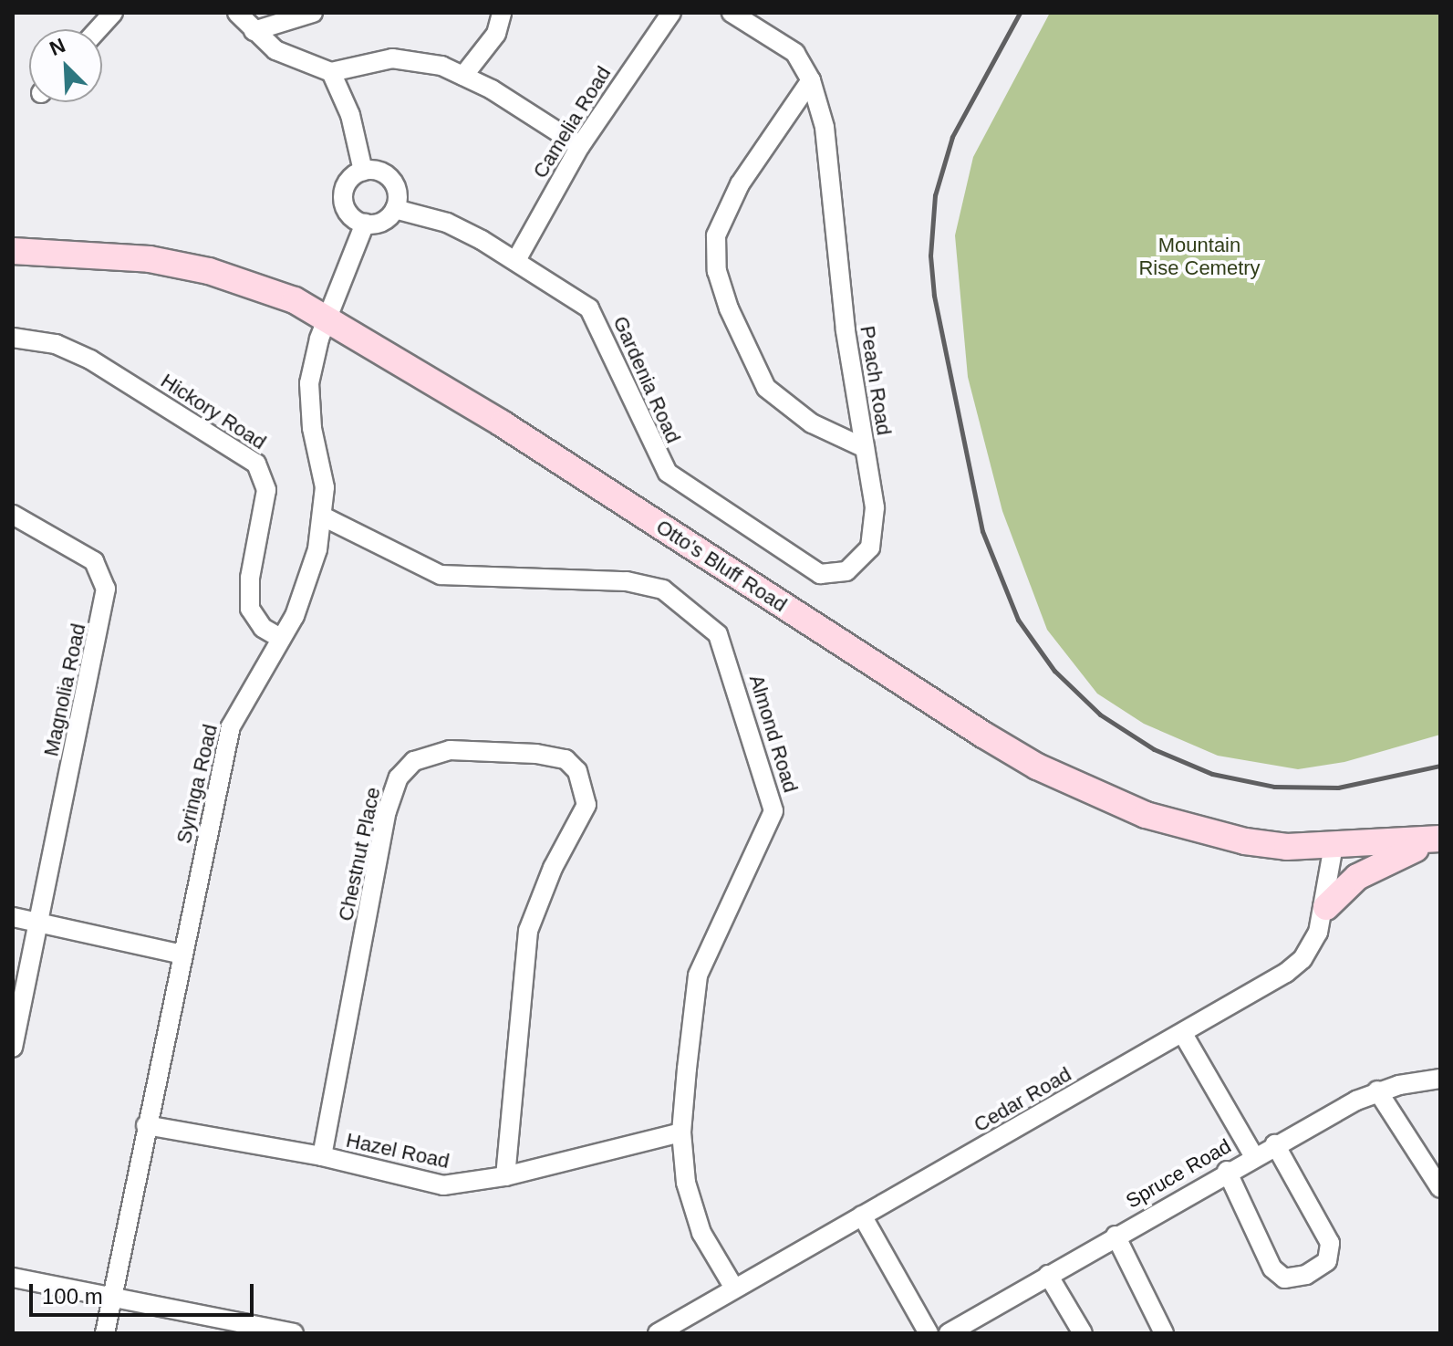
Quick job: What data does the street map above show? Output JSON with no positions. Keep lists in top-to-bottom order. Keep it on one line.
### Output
{"streets":{"main road":["Otto's Bluff Road"],"street":["Camelia Road","Gardenia Road","Peach Road","Hickory Road","Magnolia Road","Almond Road","Syringa Road","Chestnut Place","Cedar Road","Hazel Road","Spruce Road"]},"crossings":[["Camelia Road","Gardenia Road"],["Gardenia Road","Peach Road"],["Gardenia Road","Syringa Road"],["Hickory Road","Syringa Road"],["Otto's Bluff Road","Syringa Road"],["Otto's Bluff Road","Cedar Road"],["Almond Road","Syringa Road"],["Almond Road","Cedar Road"],["Almond Road","Hazel Road"],["Syringa Road","Hazel Road"],["Chestnut Place","Hazel Road"]],"parks":["Mountain Rise Cemetry"],"scale_bar":"100 m","north":"top left"}
